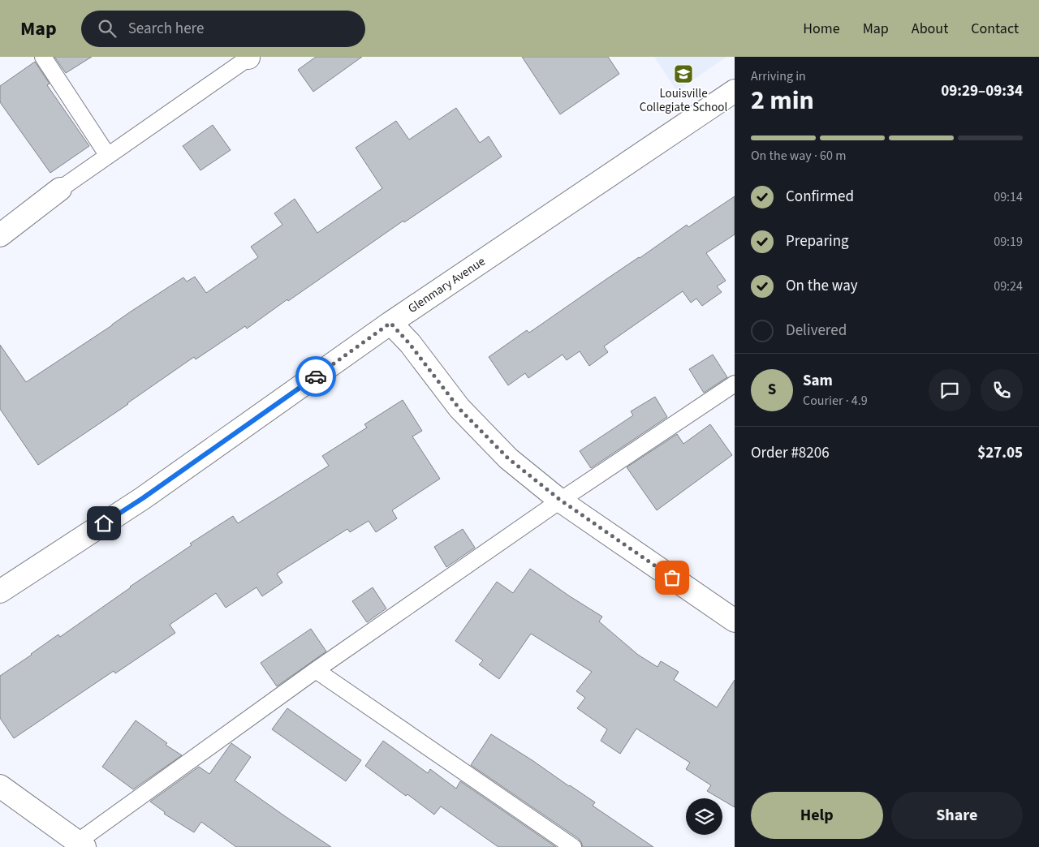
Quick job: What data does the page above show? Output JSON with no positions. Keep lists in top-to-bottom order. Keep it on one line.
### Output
{"streets":{"street":["Glenmary Avenue"]},"places":{"school or university":["Louisville Collegiate School"]},"page":{"header":"Map","search":"Search here","nav":["Home","Map","About","Contact"],"heading":["2 min","Arriving in","09:29–09:34"],"panel":["Sam","Courier · 4.9","Order #8206","$27.05"],"bar":"On the way · 60 m","list":[["Confirmed","09:14"],["Preparing","09:19"],["On the way","09:24"],"Delivered"],"round":"S","buttons":["Help","Share"]}}
